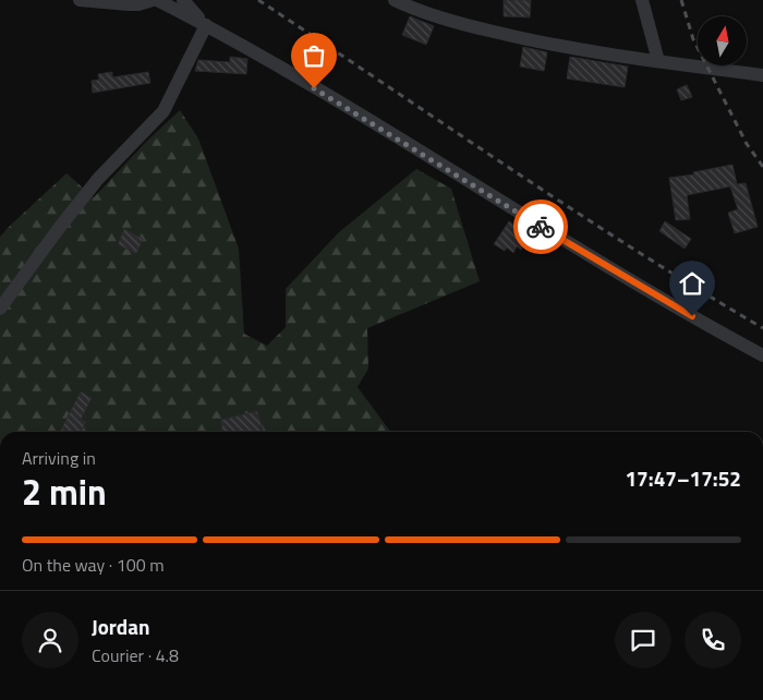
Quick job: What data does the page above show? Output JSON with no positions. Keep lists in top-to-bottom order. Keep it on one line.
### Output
{"north":"top","page":{"heading":["2 min","Arriving in","17:47–17:52"],"panel":["Jordan","Courier · 4.8"],"bar":"On the way · 100 m"}}
